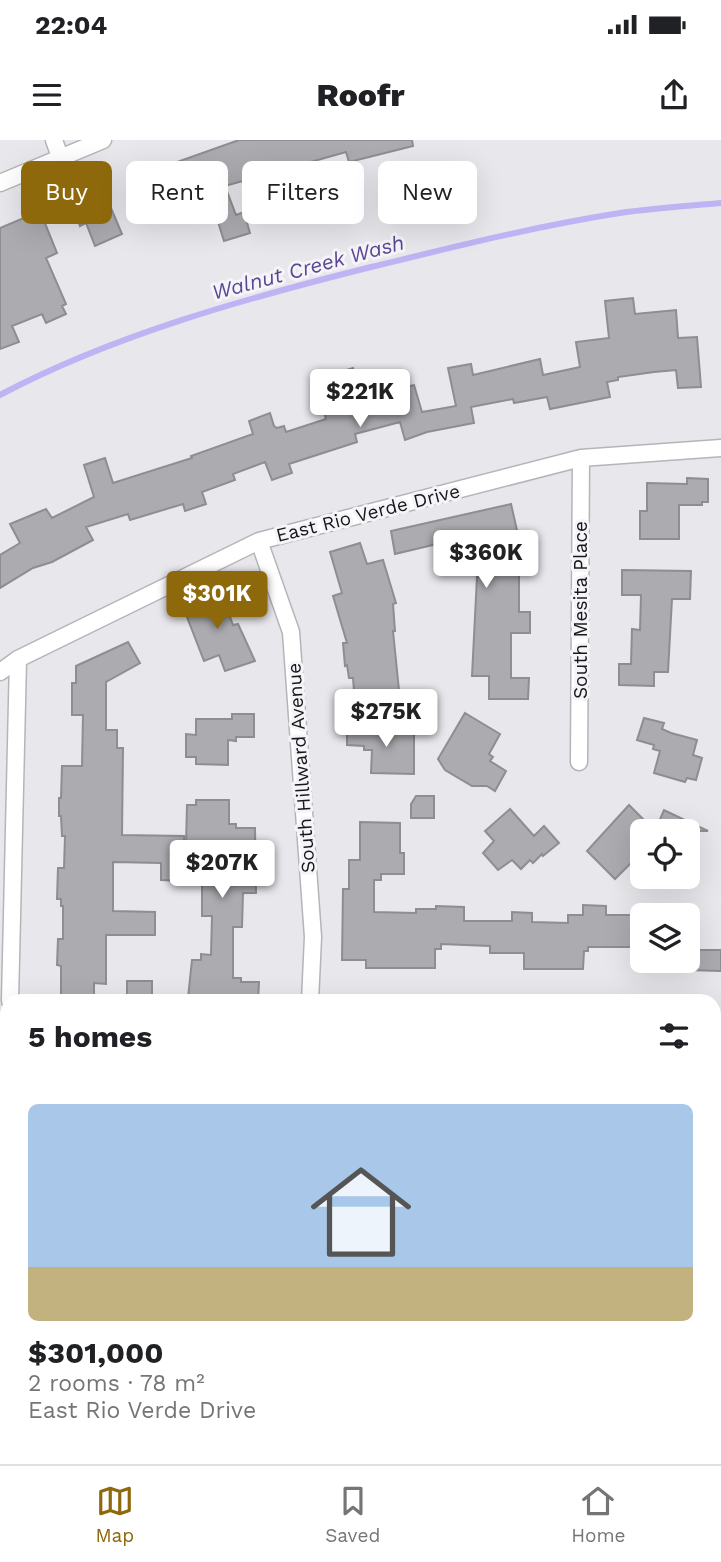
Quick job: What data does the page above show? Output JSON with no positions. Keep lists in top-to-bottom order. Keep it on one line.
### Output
{"streets":{"street":["East Rio Verde Drive","South Mesita Place","South Hillward Avenue"]},"crossings":[["East Rio Verde Drive","South Mesita Place"],["East Rio Verde Drive","South Hillward Avenue"]],"water":["Walnut Creek Wash"],"page":{"status":"22:04","header":"Roofr","chip":["Buy","Rent","Filters","New"],"price":["$221K","$360K","$301K","$275K","$207K"],"heading":"5 homes","list":[{"name":"$301,000","note":"2 rooms · 78 m² · East Rio Verde Drive"}],"tabs":["Map","Saved","Home"]}}
